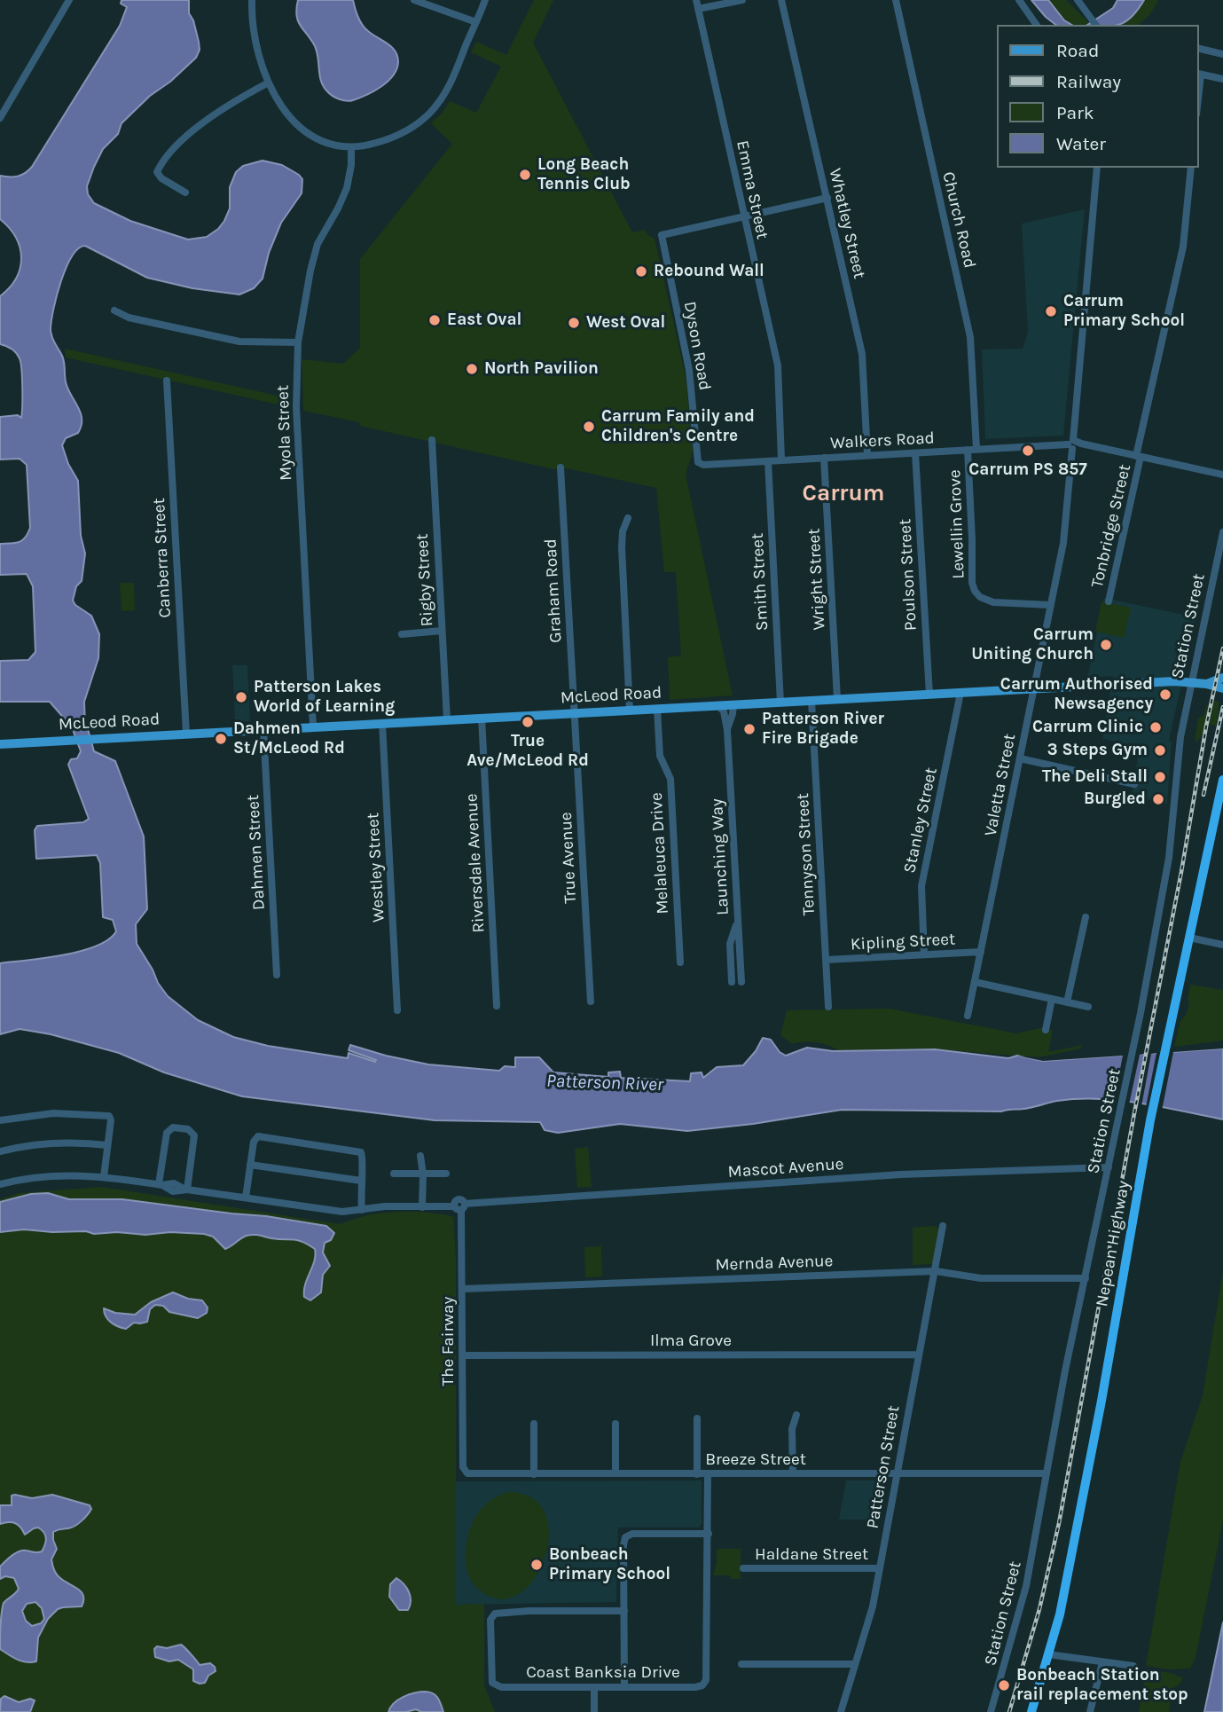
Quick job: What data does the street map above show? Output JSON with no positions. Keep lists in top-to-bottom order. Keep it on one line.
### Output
{"streets":{"highway":["Nepean Highway"],"main road":["McLeod Road"],"street":["Emma Street","Church Road","Whatley Street","Dyson Road","Myola Street","Walkers Road","Lewellin Grove","Tonbridge Street","Canberra Street","Poulson Street","Wright Street","Rigby Street","Smith Street","Graham Road","Station Street","Valetta Street","Stanley Street","Dahmen Street","Melaleuca Drive","Tennyson Street","Launching Way","True Avenue","Riversdale Avenue","Westley Street","Kipling Street","Mascot Avenue","Mernda Avenue","The Fairway","Ilma Grove","Breeze Street","Patterson Street","Haldane Street","Coast Banksia Drive"]},"crossings":[["Emma Street","Dyson Road"],["Emma Street","Walkers Road"],["Church Road","Walkers Road"],["Whatley Street","Walkers Road"],["Dyson Road","Walkers Road"],["Myola Street","McLeod Road"],["Walkers Road","Lewellin Grove"],["Walkers Road","Tonbridge Street"],["Walkers Road","Poulson Street"],["Walkers Road","Wright Street"],["Walkers Road","Smith Street"],["Walkers Road","Valetta Street"],["Lewellin Grove","Valetta Street"],["Canberra Street","McLeod Road"],["Poulson Street","McLeod Road"],["Wright Street","McLeod Road"],["Rigby Street","McLeod Road"],["Smith Street","McLeod Road"],["Graham Road","McLeod Road"],["Graham Road","True Avenue"],["Station Street","McLeod Road"],["Station Street","Mascot Avenue"],["Station Street","Mernda Avenue"],["Station Street","Breeze Street"],["McLeod Road","Valetta Street"],["McLeod Road","Stanley Street"],["McLeod Road","Dahmen Street"],["McLeod Road","Melaleuca Drive"],["McLeod Road","Tennyson Street"],["McLeod Road","Launching Way"],["McLeod Road","True Avenue"],["McLeod Road","Riversdale Avenue"],["McLeod Road","Westley Street"],["Valetta Street","Kipling Street"],["Stanley Street","Kipling Street"],["Tennyson Street","Kipling Street"],["Mascot Avenue","The Fairway"],["Mernda Avenue","The Fairway"],["Mernda Avenue","Patterson Street"],["The Fairway","Ilma Grove"],["The Fairway","Breeze Street"],["Ilma Grove","Patterson Street"],["Breeze Street","Patterson Street"],["Breeze Street","Coast Banksia Drive"],["Patterson Street","Haldane Street"]],"districts":["Carrum"],"water":["Patterson River"],"places":["Long Beach Tennis Club","Rebound Wall","Carrum Primary School","East Oval","West Oval","North Pavilion","Carrum Family and Children's Centre","Carrum PS 857","Carrum Uniting Church","Carrum Authorised Newsagency","Patterson Lakes World of Learning","True Ave/McLeod Rd","Carrum Clinic","Patterson River Fire Brigade","Dahmen St/McLeod Rd","3 Steps Gym","The Deli Stall","Burgled","Bonbeach Primary School","Bonbeach Station rail replacement stop"],"legend":["Road","Railway","Park","Water"]}
